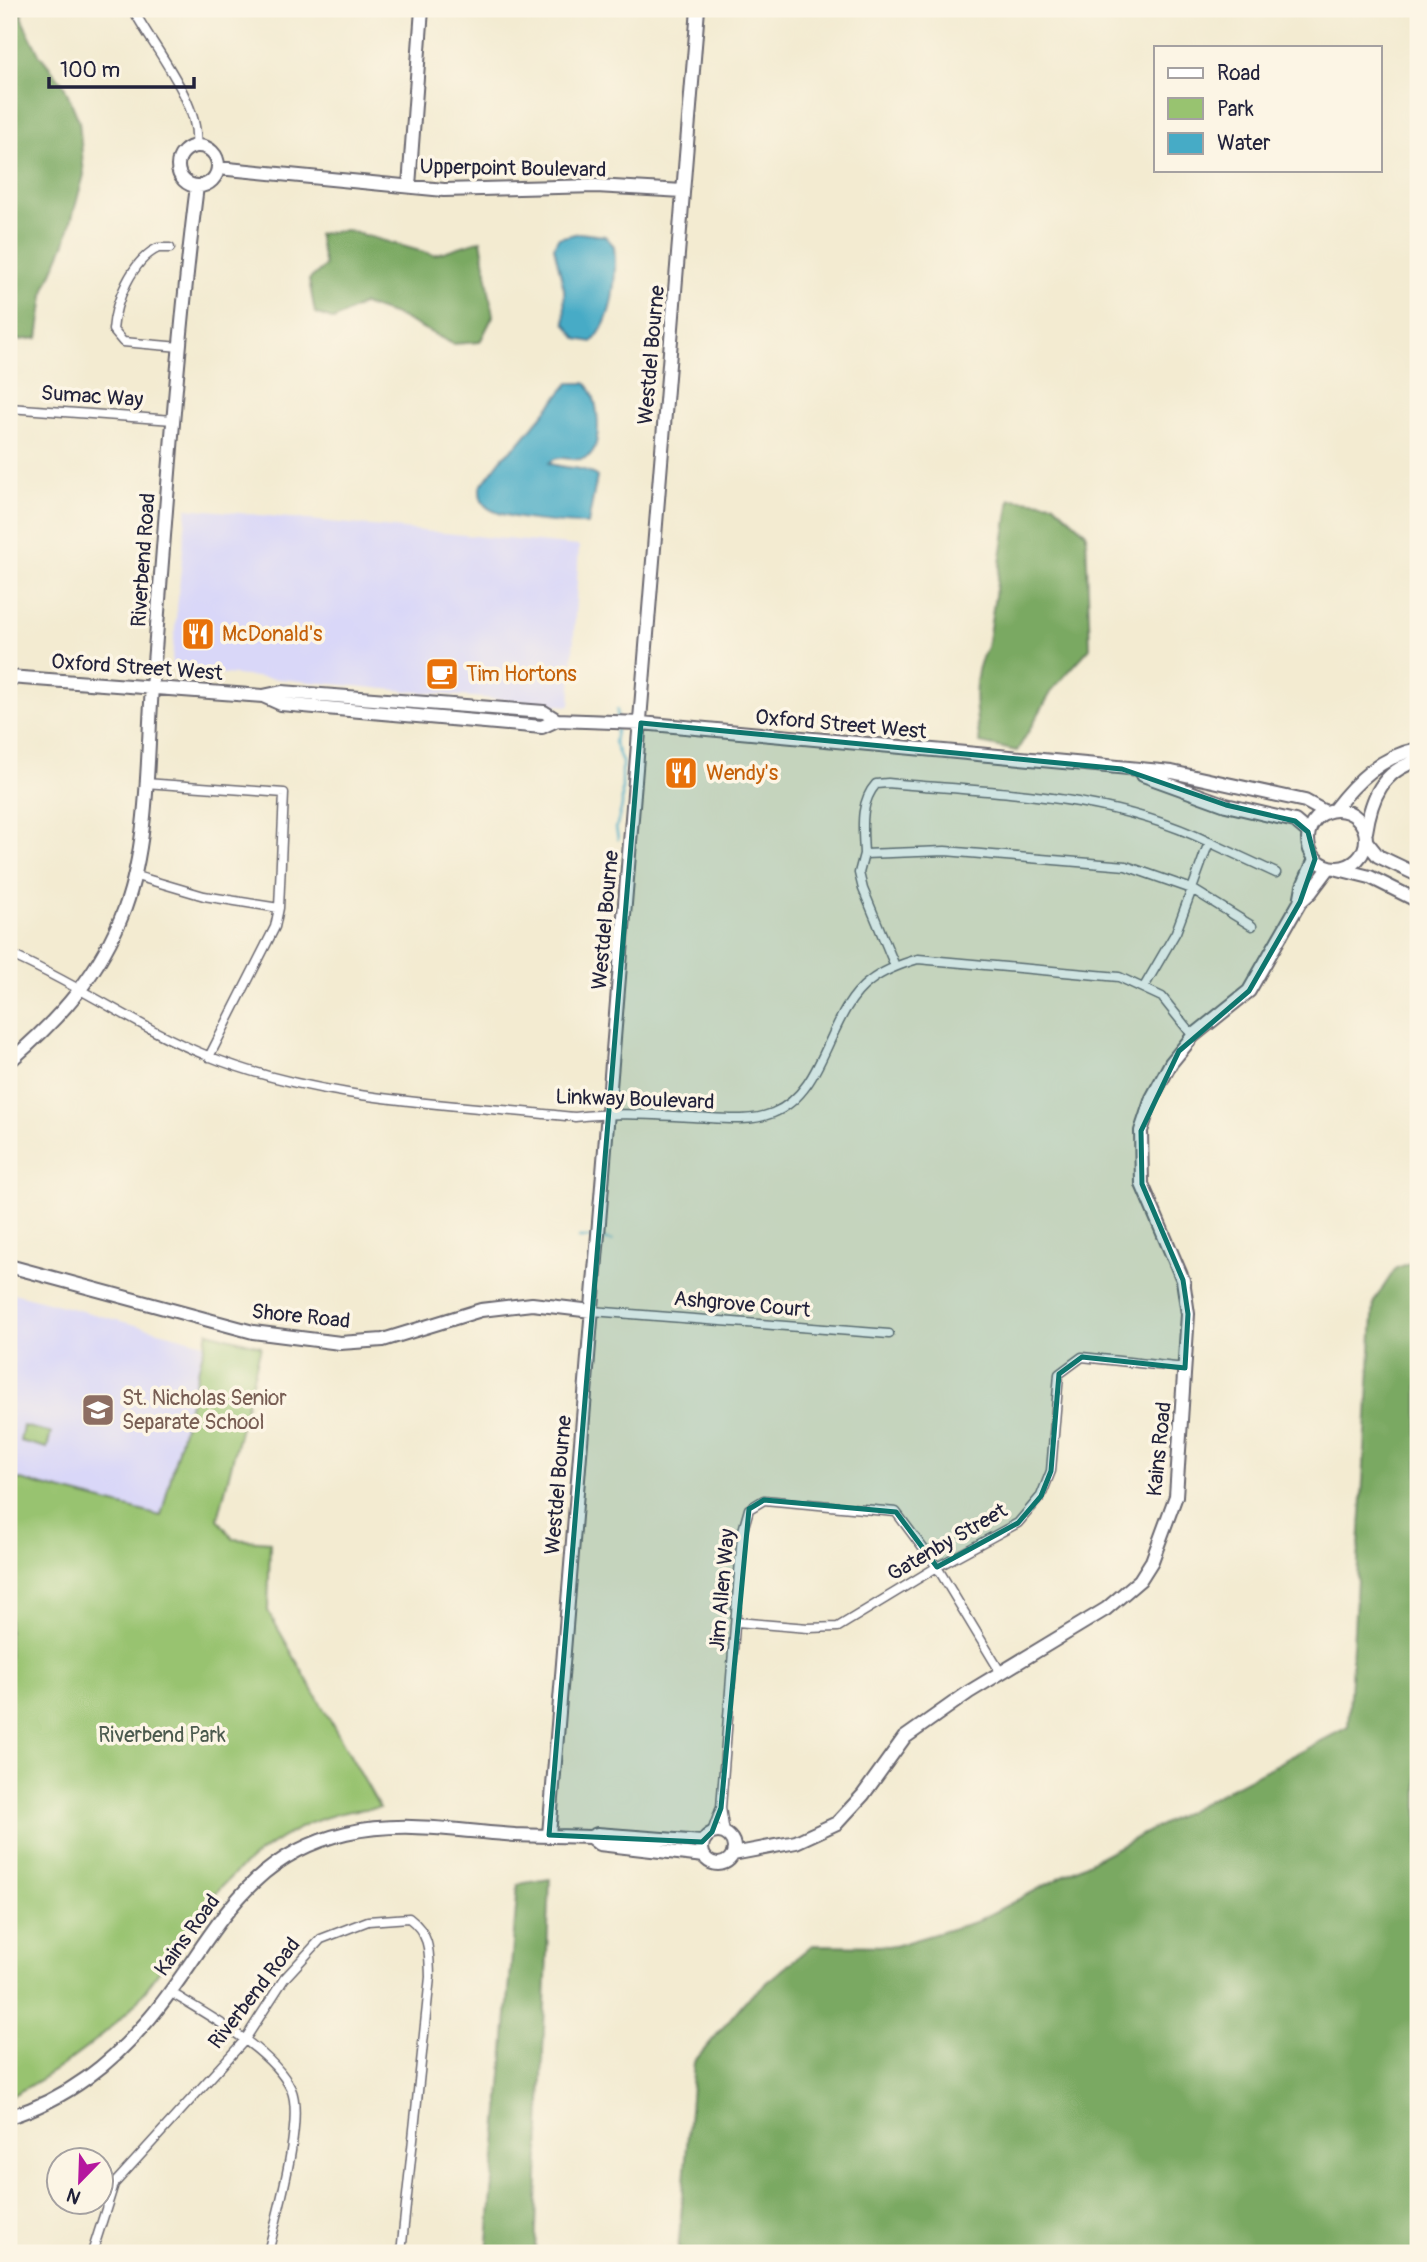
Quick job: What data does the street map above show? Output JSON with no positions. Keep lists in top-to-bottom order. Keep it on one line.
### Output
{"streets":{"street":["Upperpoint Boulevard","Westdel Bourne","Sumac Way","Riverbend Road","Oxford Street West","Linkway Boulevard","Ashgrove Court","Shore Road","Kains Road","Gatenby Street","Jim Allen Way"]},"crossings":[["Upperpoint Boulevard","Westdel Bourne"],["Upperpoint Boulevard","Riverbend Road"],["Westdel Bourne","Oxford Street West"],["Westdel Bourne","Linkway Boulevard"],["Westdel Bourne","Ashgrove Court"],["Westdel Bourne","Shore Road"],["Westdel Bourne","Kains Road"],["Sumac Way","Riverbend Road"],["Riverbend Road","Oxford Street West"],["Riverbend Road","Linkway Boulevard"],["Oxford Street West","Kains Road"],["Linkway Boulevard","Kains Road"],["Ashgrove Court","Shore Road"],["Kains Road","Gatenby Street"],["Kains Road","Jim Allen Way"],["Gatenby Street","Jim Allen Way"]],"parks":["Riverbend Park"],"places":{"restaurant":["McDonald's","Wendy's"],"cafe":["Tim Hortons"],"school or university":["St. Nicholas Senior Separate School"]},"legend":["Road","Park","Water"],"scale_bar":"100 m","north":"bottom left"}
